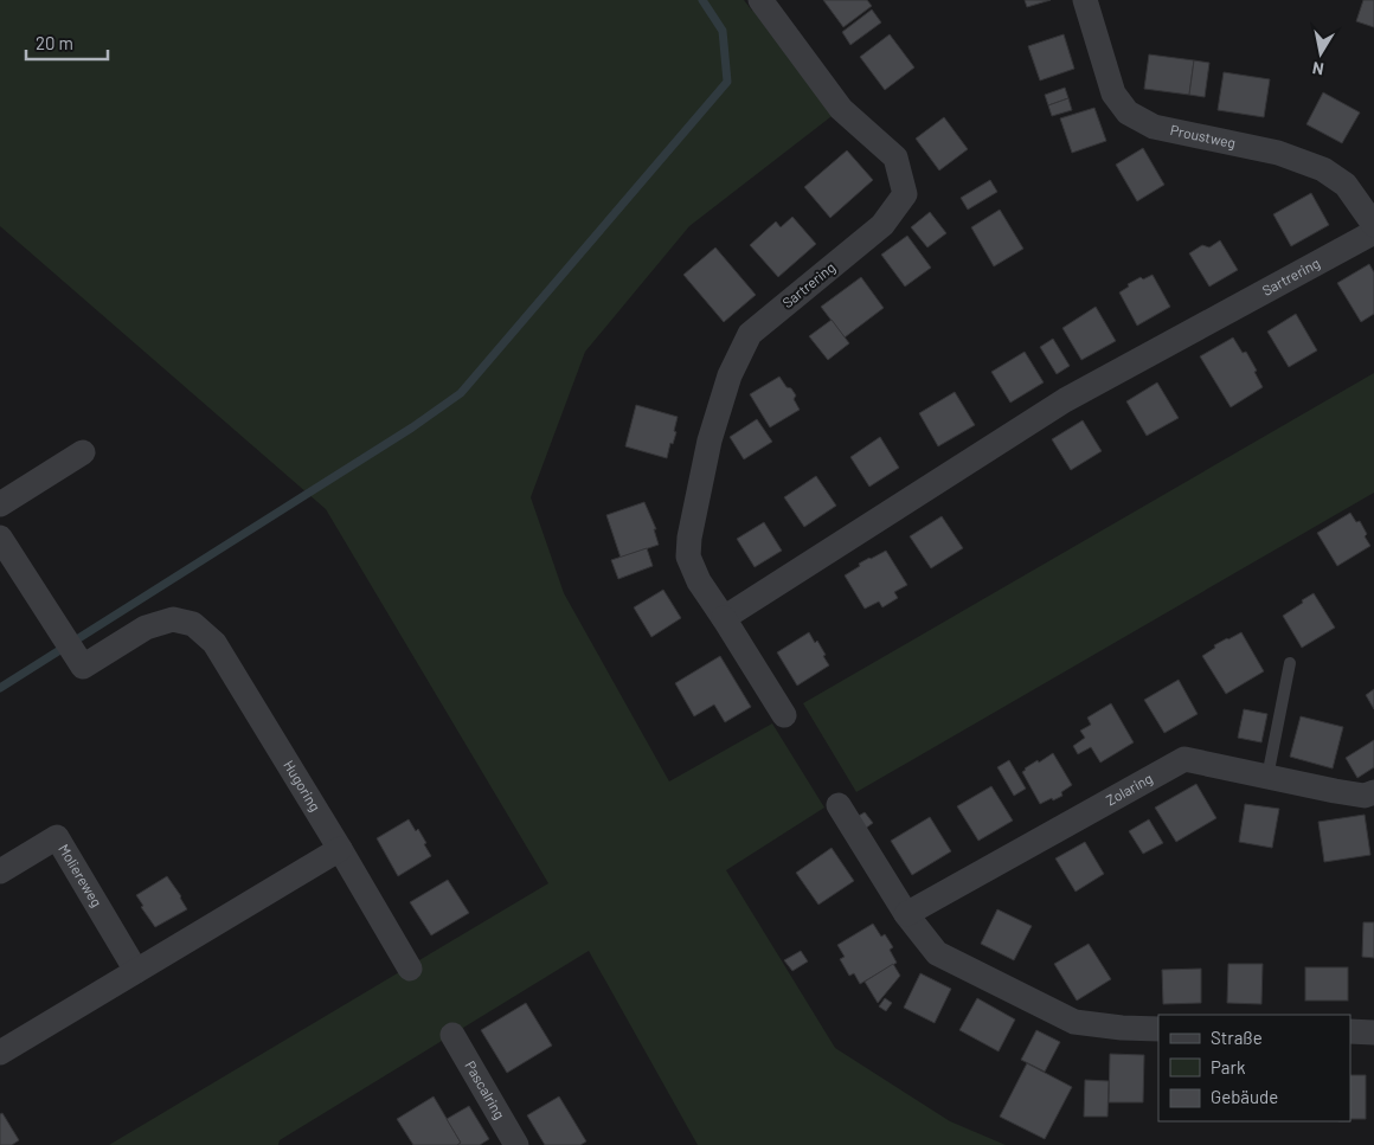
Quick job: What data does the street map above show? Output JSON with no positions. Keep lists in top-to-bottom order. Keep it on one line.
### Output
{"streets":{"street":["Proustweg","Sartrering","Hugoring","Zolaring","Moliereweg","Pascalring"]},"legend":["Straße","Park","Gebäude"],"scale_bar":"20 m","north":"bottom"}
